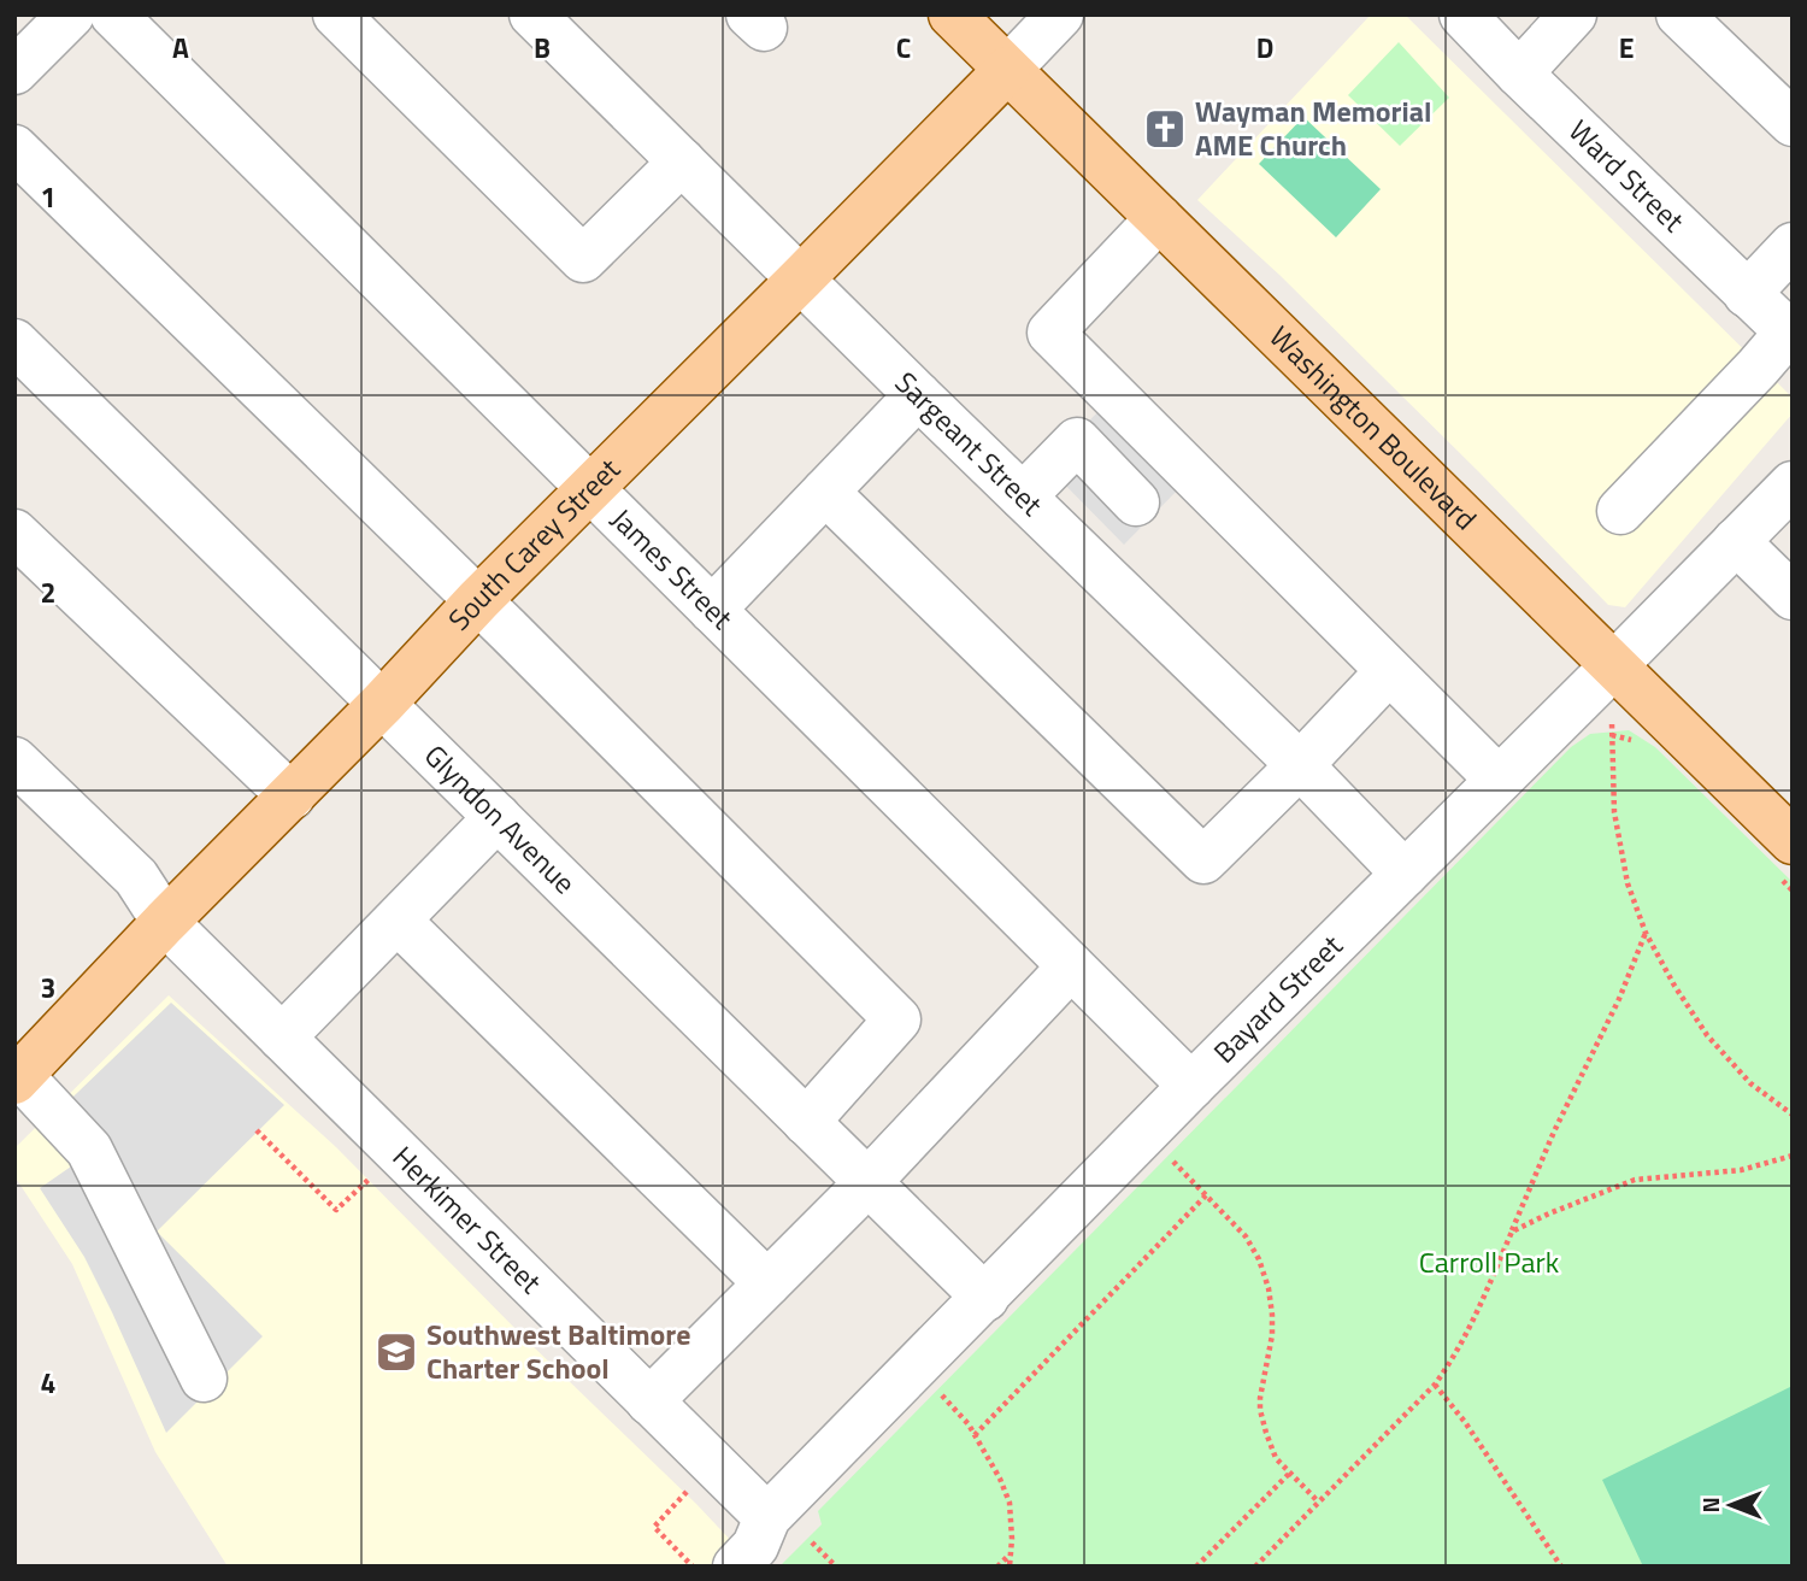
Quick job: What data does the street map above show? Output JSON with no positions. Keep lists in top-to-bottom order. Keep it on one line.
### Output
{"streets":{"main road":["Washington Boulevard","South Carey Street"],"street":["Ward Street","Sargeant Street","James Street","Glyndon Avenue","Bayard Street","Herkimer Street"]},"crossings":[["Washington Boulevard","South Carey Street"],["Washington Boulevard","Bayard Street"],["Sargeant Street","South Carey Street"],["Sargeant Street","Bayard Street"],["South Carey Street","James Street"],["South Carey Street","Glyndon Avenue"],["South Carey Street","Herkimer Street"],["James Street","Bayard Street"],["Glyndon Avenue","Bayard Street"],["Bayard Street","Herkimer Street"]],"parks":["Carroll Park"],"places":{"church":["Wayman Memorial AME Church"],"school or university":["Southwest Baltimore Charter School"]},"north":"left","grid":{"columns":["A","B","C","D","E"],"rows":["1","2","3","4"]}}
